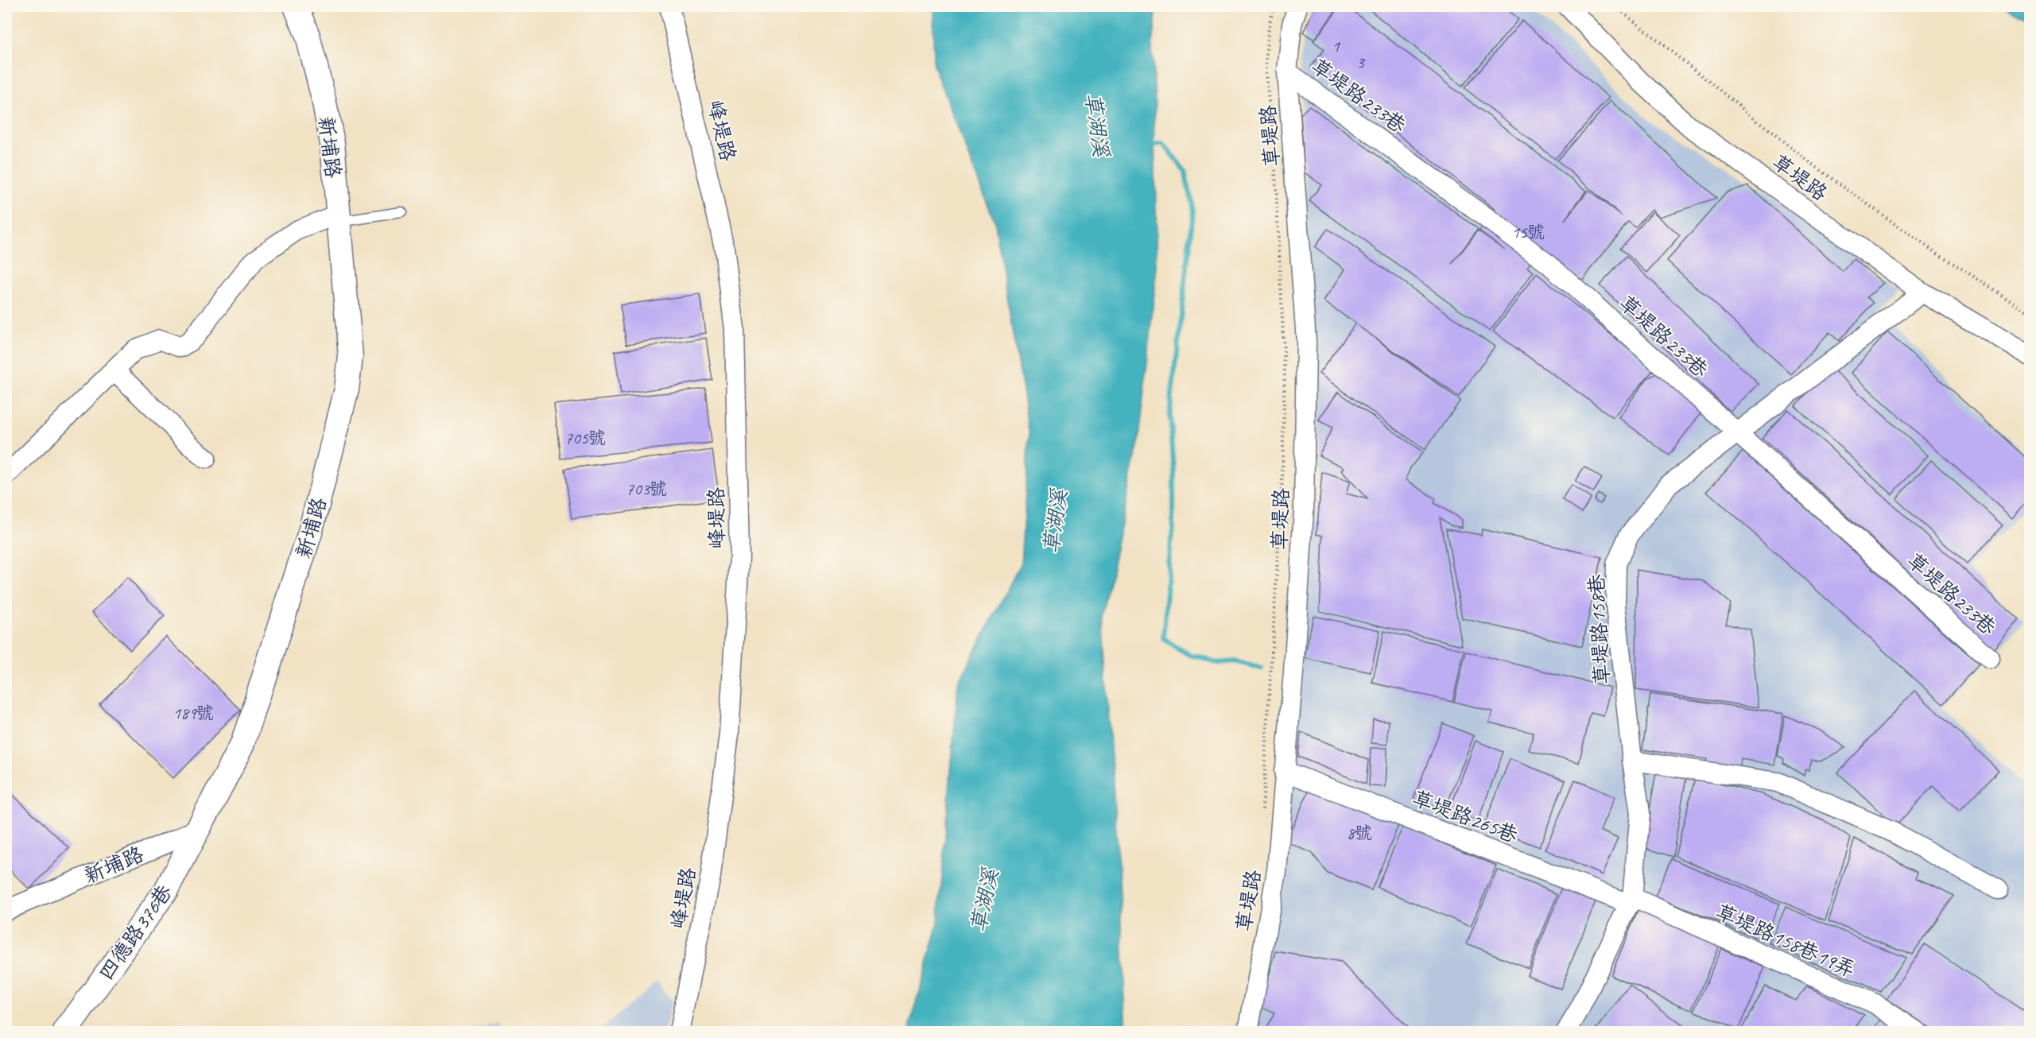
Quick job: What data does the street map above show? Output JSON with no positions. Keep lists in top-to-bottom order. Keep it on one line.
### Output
{"streets":{"street":["草堤路233巷","峰堤路","草堤路","新埔路","草堤路158巷","草堤路265巷","四德路376巷","草堤路158巷19弄"]},"crossings":[["草堤路233巷","草堤路"],["草堤路233巷","草堤路158巷"],["草堤路","草堤路158巷"],["草堤路","草堤路265巷"],["新埔路","四德路376巷"],["草堤路158巷","草堤路265巷"],["草堤路158巷","草堤路158巷19弄"],["草堤路265巷","草堤路158巷19弄"]],"water":["草湖溪"],"house_numbers":["1","3","15號","705號","703號","189號","8號"]}
